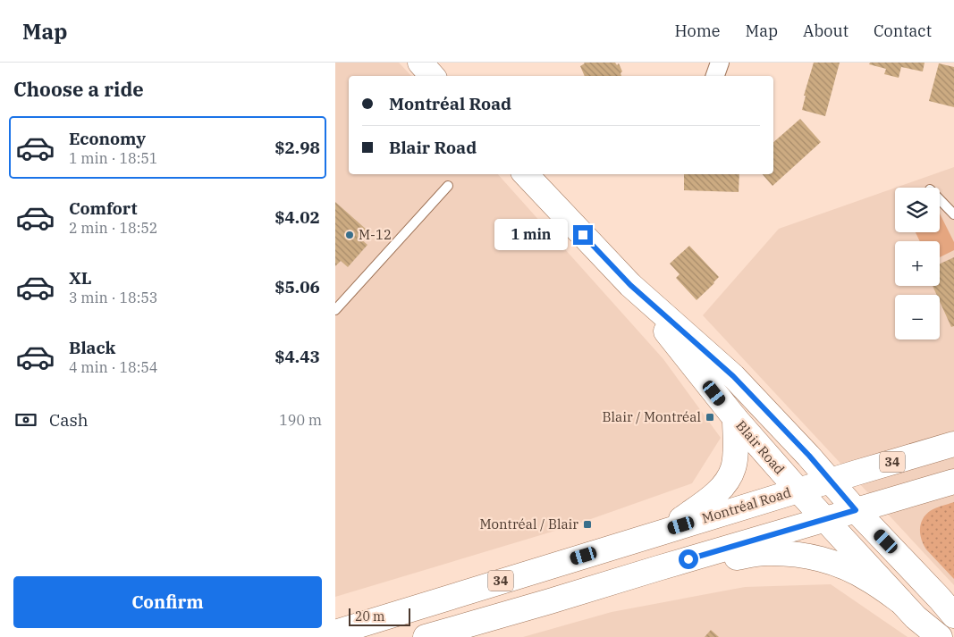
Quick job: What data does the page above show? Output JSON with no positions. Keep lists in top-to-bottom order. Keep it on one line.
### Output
{"streets":{"main road":["Blair Road","34","Montréal Road"]},"crossings":[["Blair Road","Montréal Road"]],"places":{"other":["M-12"],"transit":["Blair / Montréal","Montréal / Blair"]},"scale_bar":"20 m","page":{"header":"Map","nav":["Home","Map","About","Contact"],"heading":"Choose a ride","banner":["Montréal Road","Blair Road"],"list":[{"name":"Economy","note":"1 min · 18:51","value":"$2.98"},{"name":"Comfort","note":"2 min · 18:52","value":"$4.02"},{"name":"XL","note":"3 min · 18:53","value":"$5.06"},{"name":"Black","note":"4 min · 18:54","value":"$4.43"}],"map_buttons":["+","−"],"bubble":"1 min","pay":["Cash","190 m"],"buttons":"Confirm","scale":"20 m"}}
